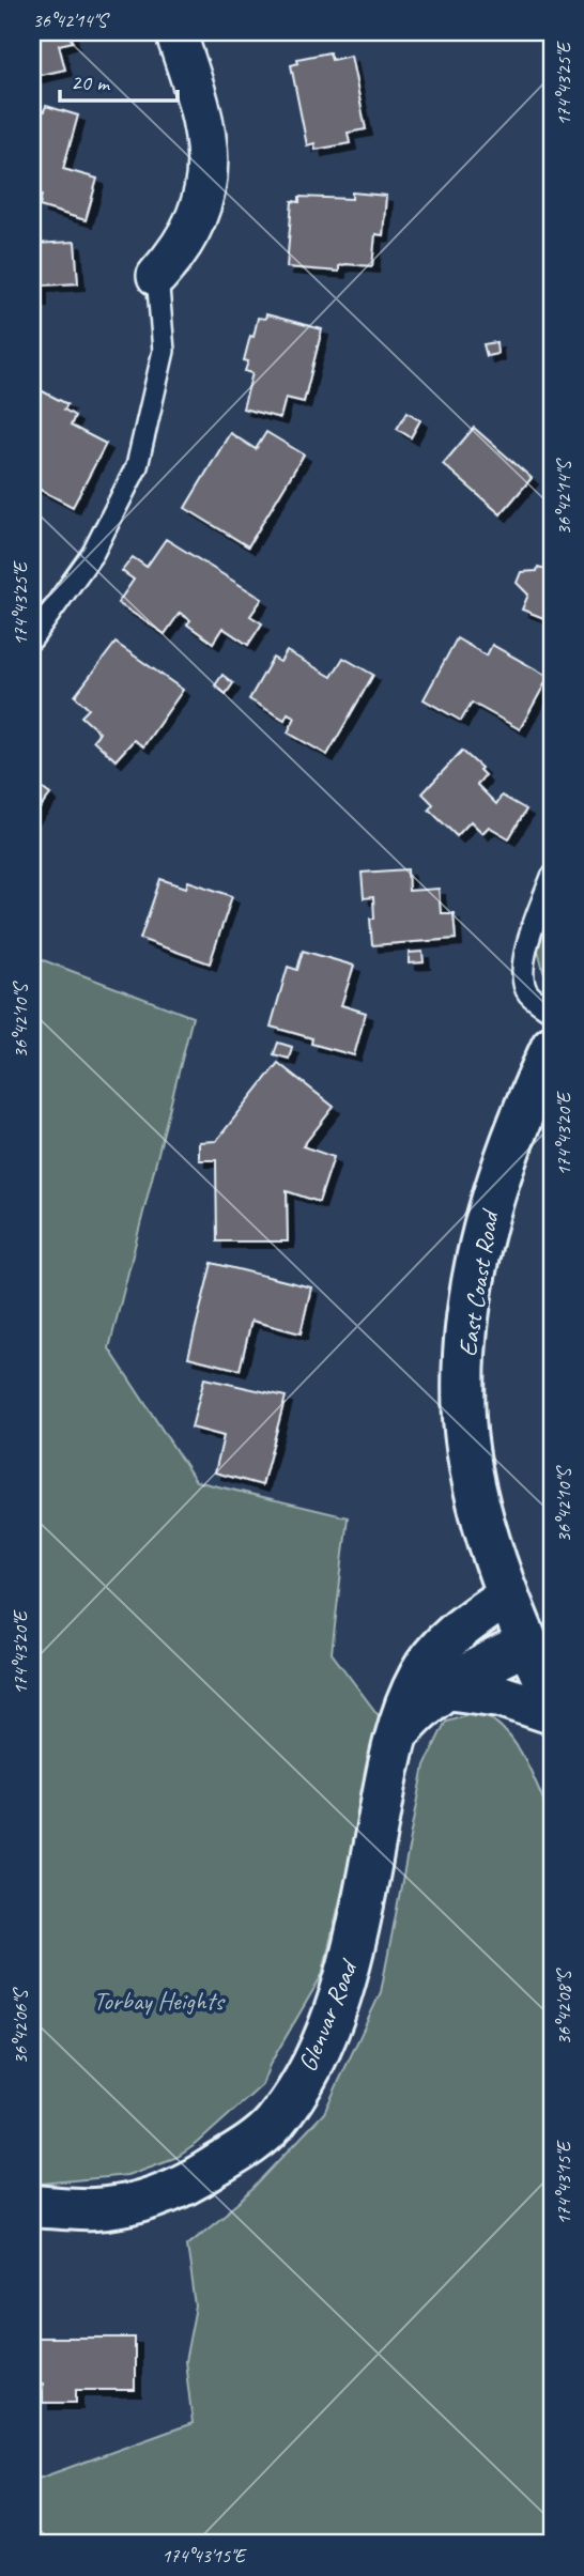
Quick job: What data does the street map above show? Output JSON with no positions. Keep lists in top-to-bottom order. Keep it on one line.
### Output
{"streets":{"main road":["East Coast Road","Glenvar Road"]},"crossings":[["East Coast Road","Glenvar Road"]],"parks":["Torbay Heights"],"scale_bar":"20 m","coordinates":["36°42'14\"S","174°43'25\"E","36°42'10\"S","174°43'20\"E","36°42'08\"S","36°42'06\"S","174°43'15\"E"]}
